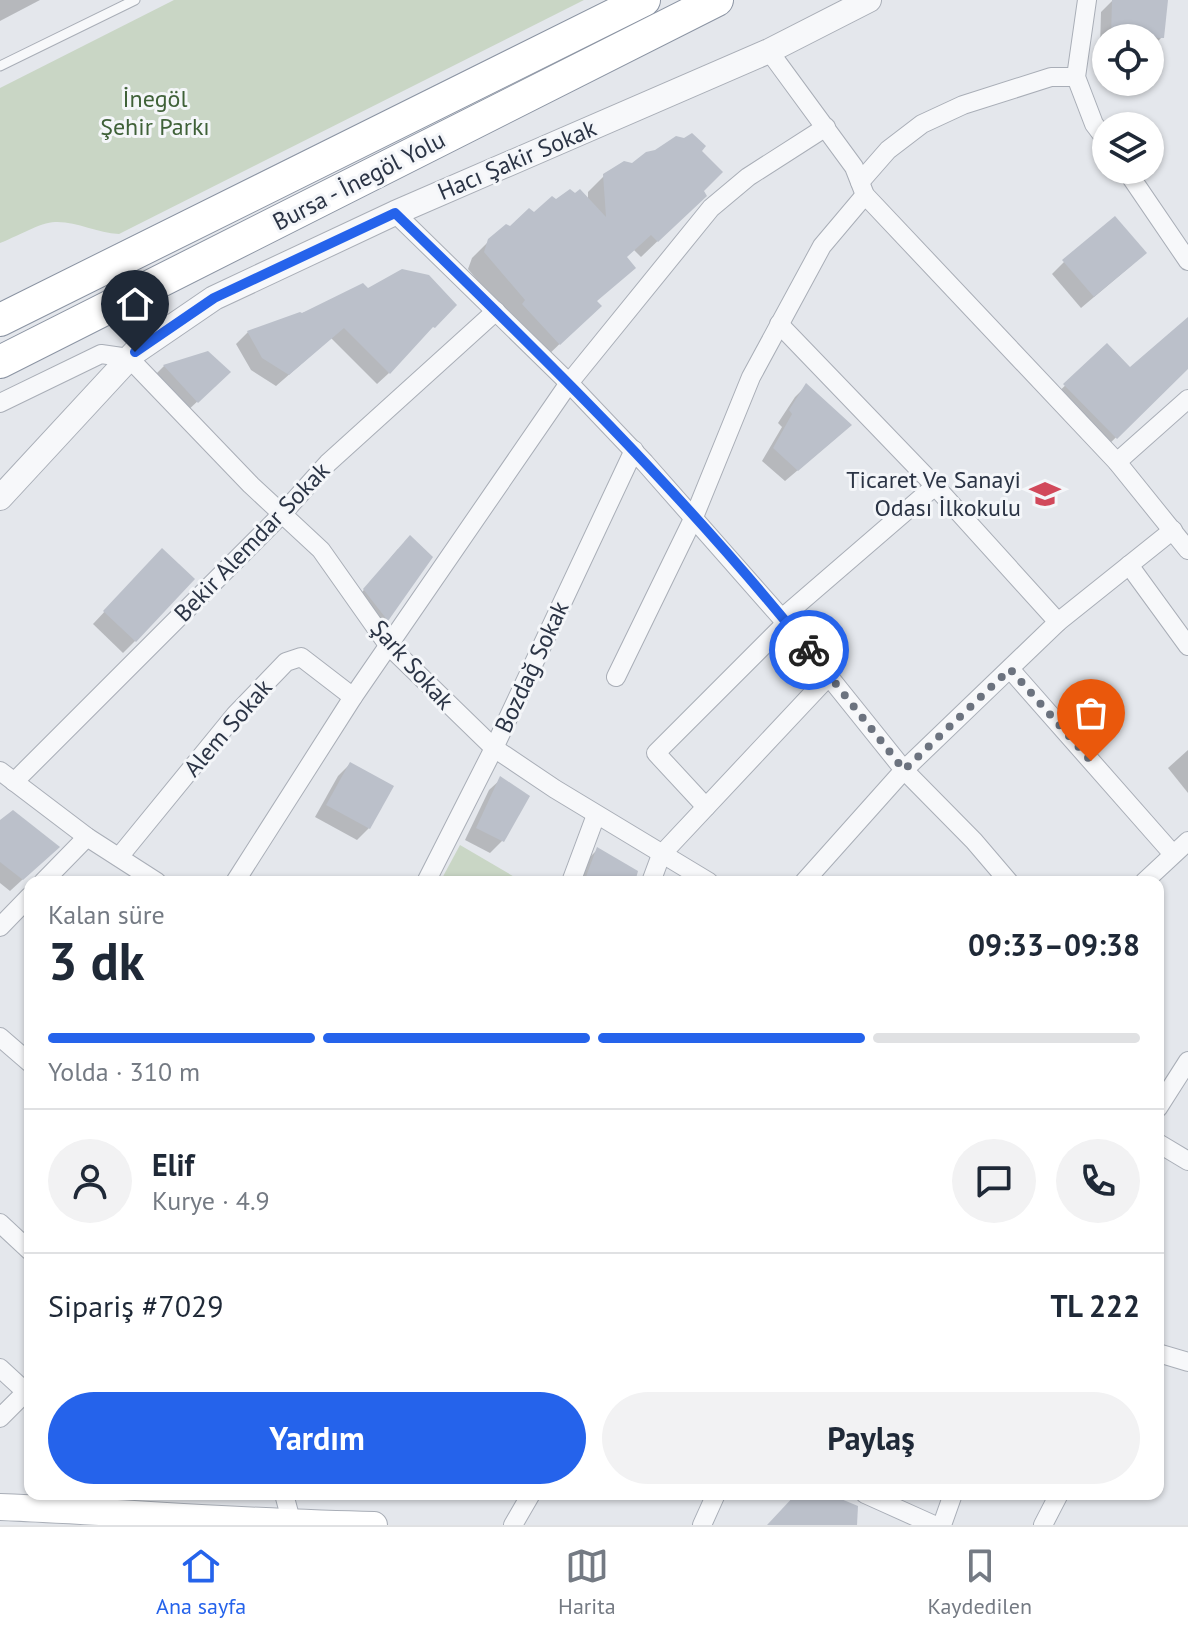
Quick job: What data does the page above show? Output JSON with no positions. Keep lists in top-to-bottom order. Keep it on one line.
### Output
{"streets":{"highway":["Bursa - İnegöl Yolu"],"street":["Hacı Şakir Sokak","Bekir Alemdar Sokak","Şark Sokak","Bozdağ Sokak","Alem Sokak"]},"crossings":[["Hacı Şakir Sokak","Şark Sokak"],["Bekir Alemdar Sokak","Şark Sokak"],["Şark Sokak","Bozdağ Sokak"]],"parks":["İnegöl Şehir Parkı"],"places":{"school or university":["Ticaret Ve Sanayi Odası İlkokulu"]},"page":{"heading":["3 dk","Kalan süre","09:33–09:38"],"panel":["Elif","Kurye · 4.9","Sipariş #7029","TL 222"],"bar":"Yolda · 310 m","buttons":["Yardım","Paylaş"],"tabs":["Ana sayfa","Harita","Kaydedilen"]}}
